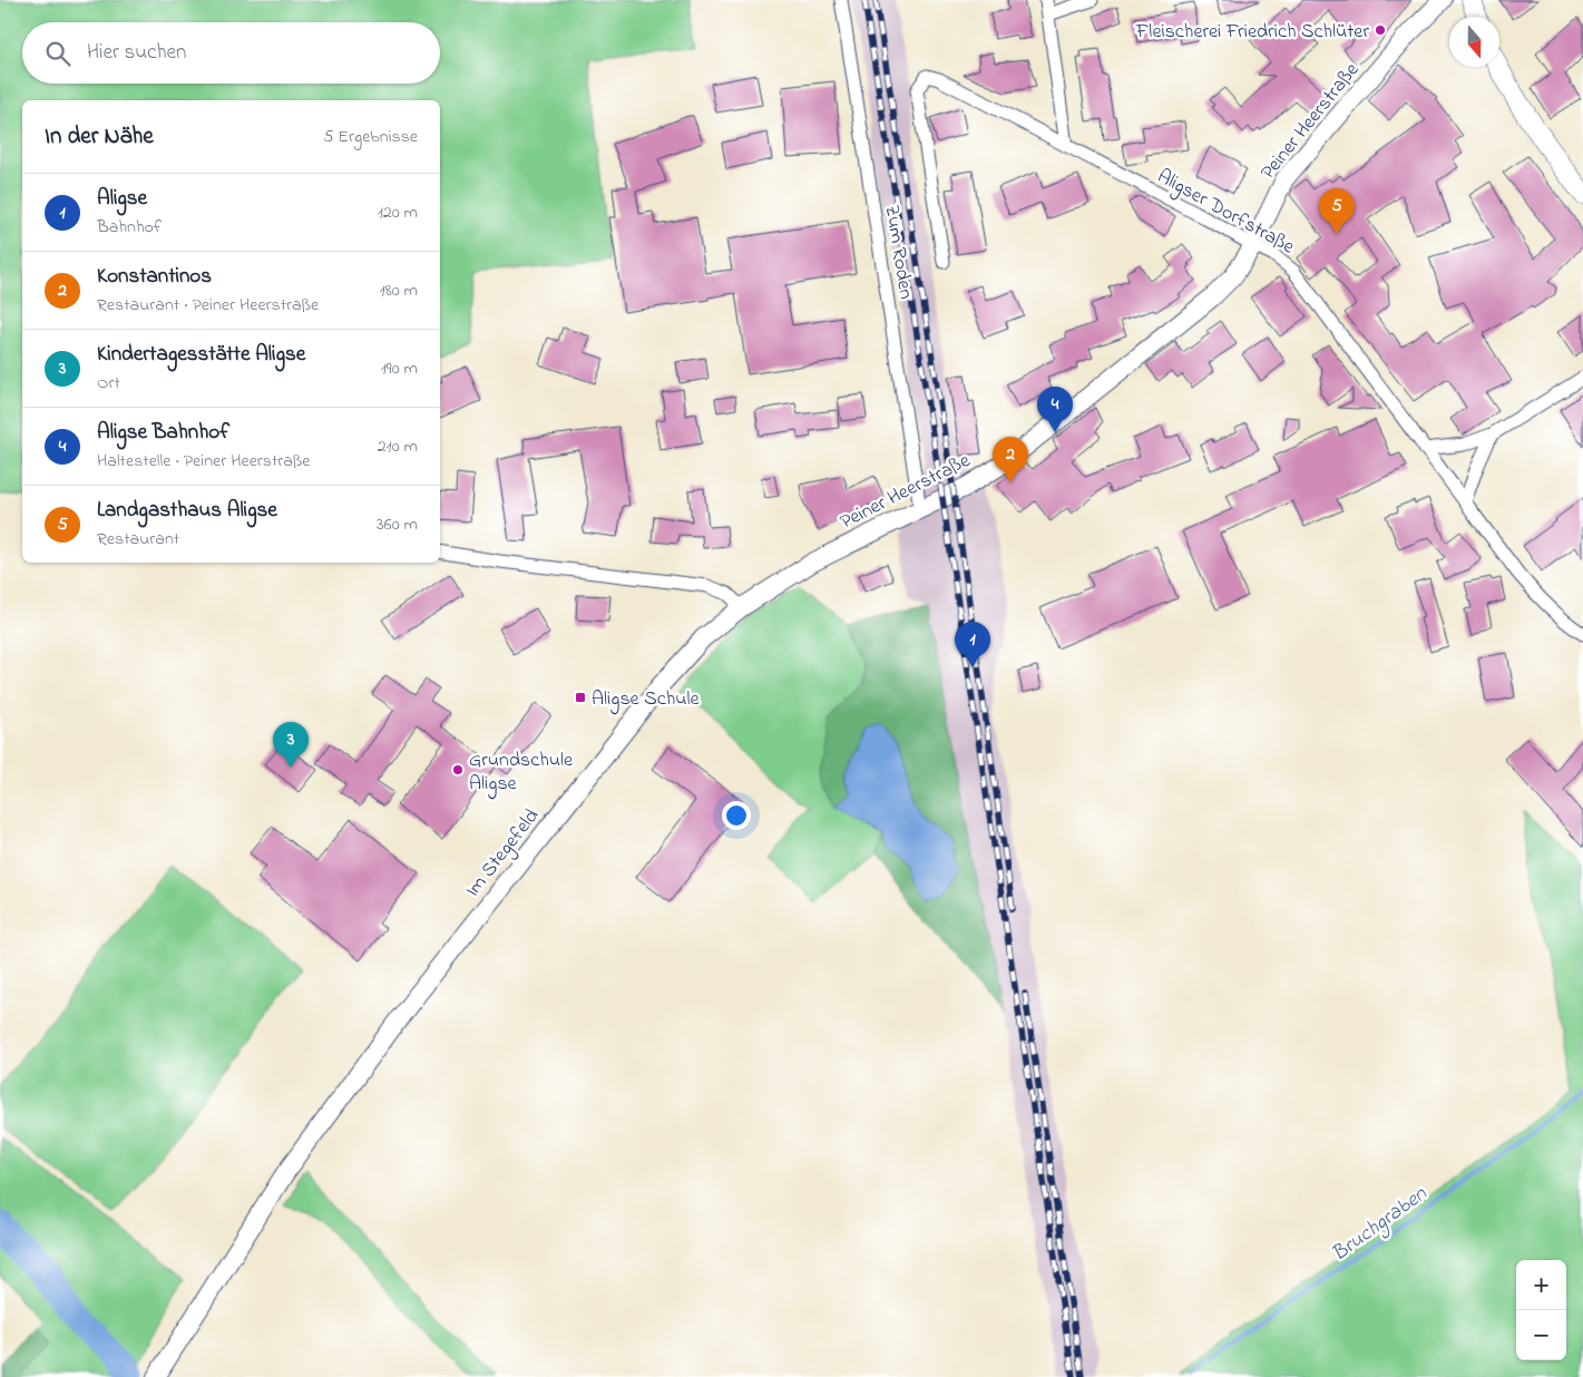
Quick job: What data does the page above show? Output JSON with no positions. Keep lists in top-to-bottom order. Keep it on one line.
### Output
{"streets":{"street":["Peiner Heerstraße","Aligser Dorfstraße","Zum Roden","Im Stegefeld"]},"crossings":[["Peiner Heerstraße","Aligser Dorfstraße"],["Peiner Heerstraße","Zum Roden"],["Peiner Heerstraße","Im Stegefeld"]],"water":["Bruchgraben"],"places":{"other":["Fleischerei Friedrich Schlüter","Grundschule Aligse"],"transit":["Aligse Schule"]},"north":"bottom","page":{"search":"Hier suchen","heading":["In der Nähe","5 Ergebnisse"],"list":[{"mark":"1","name":"Aligse","note":"Bahnhof","value":"120 m"},{"mark":"2","name":"Konstantinos","note":"Restaurant · Peiner Heerstraße","value":"180 m"},{"mark":"3","name":"Kindertagesstätte Aligse","note":"Ort","value":"190 m"},{"mark":"4","name":"Aligse Bahnhof","note":"Haltestelle · Peiner Heerstraße","value":"210 m"},{"mark":"5","name":"Landgasthaus Aligse","note":"Restaurant","value":"360 m"}],"pins":["5","4","2","1","3"],"map_buttons":["+","−"]}}
